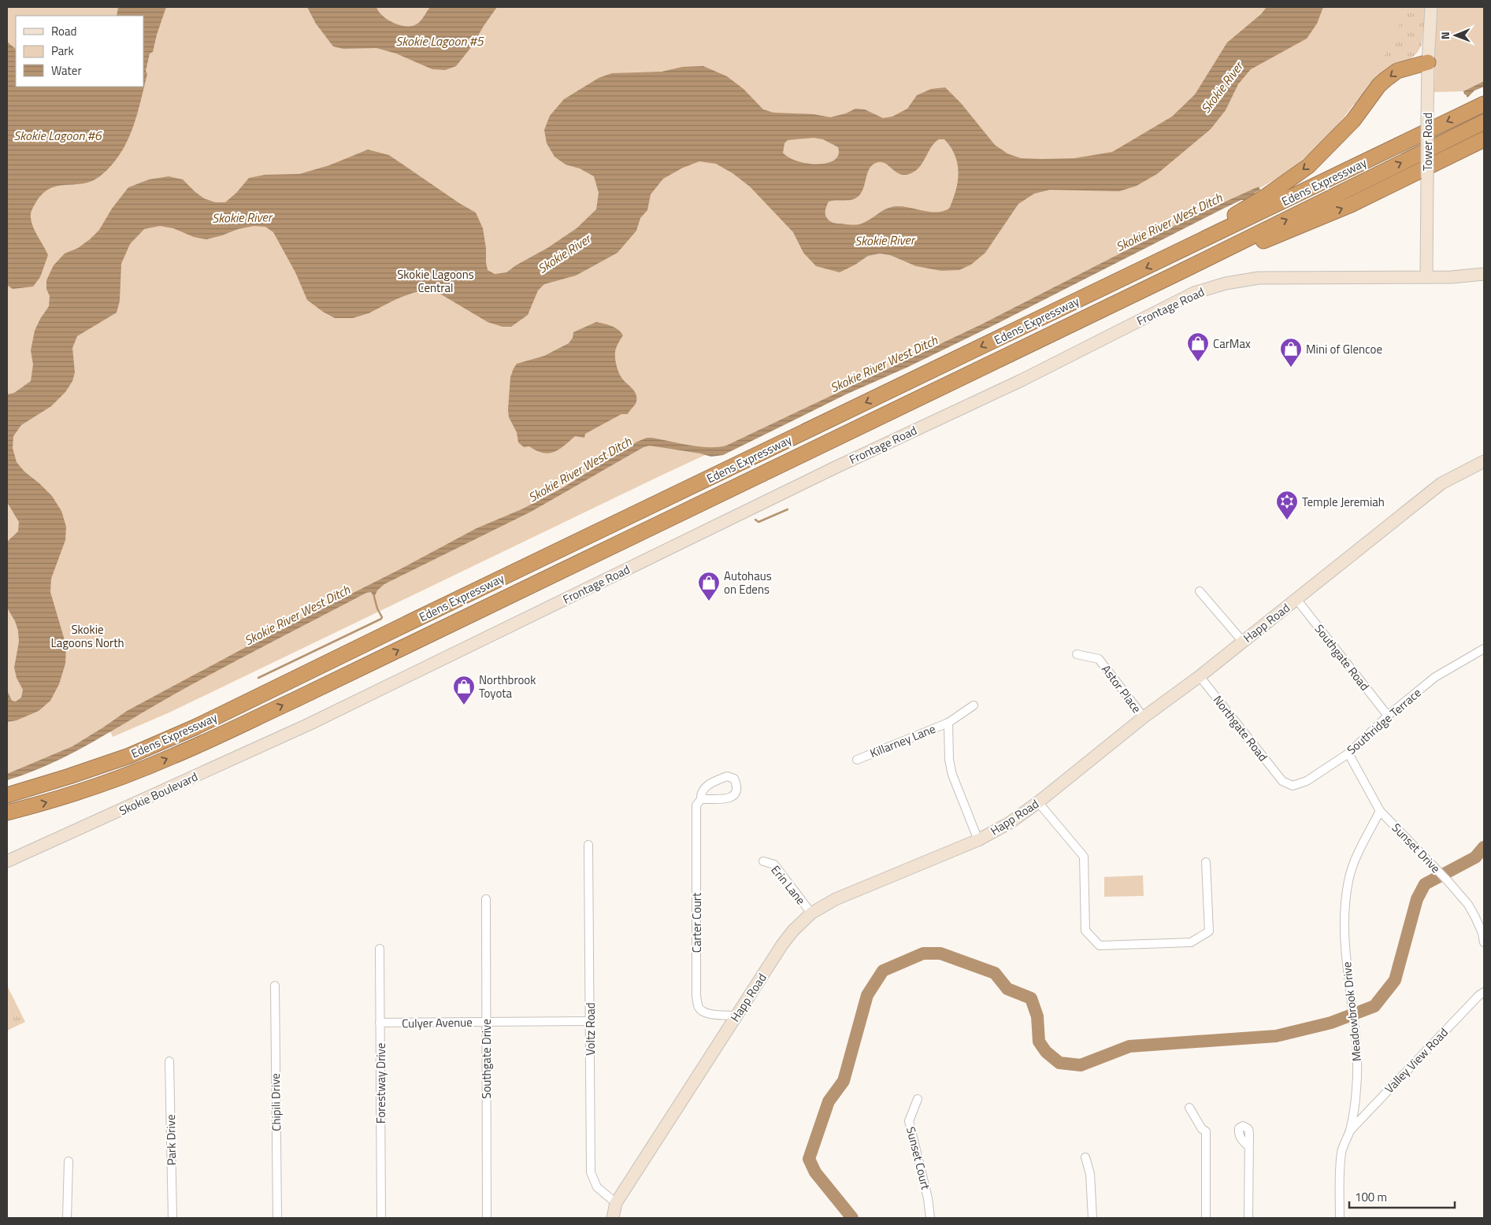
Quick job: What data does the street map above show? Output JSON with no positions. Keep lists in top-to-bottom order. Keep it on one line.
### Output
{"streets":{"highway":["Edens Expressway"],"main road":["Tower Road","Frontage Road","Happ Road","Skokie Boulevard"],"street":["Southgate Road","Astor Place","Southridge Terrace","Northgate Road","Killarney Lane","Sunset Drive","Erin Lane","Carter Court","Meadowbrook Drive","Culyer Avenue","Voltz Road","Southgate Drive","Valley View Road","Forestway Drive","Chipili Drive","Park Drive","Sunset Court"]},"crossings":[["Tower Road","Frontage Road"],["Frontage Road","Skokie Boulevard"],["Happ Road","Southgate Road"],["Happ Road","Astor Place"],["Happ Road","Northgate Road"],["Happ Road","Killarney Lane"],["Happ Road","Erin Lane"],["Happ Road","Carter Court"],["Happ Road","Voltz Road"],["Southgate Road","Southridge Terrace"],["Southridge Terrace","Northgate Road"],["Southridge Terrace","Sunset Drive"],["Sunset Drive","Meadowbrook Drive"],["Meadowbrook Drive","Valley View Road"],["Culyer Avenue","Voltz Road"],["Culyer Avenue","Southgate Drive"],["Culyer Avenue","Forestway Drive"]],"water":["Skokie Lagoon #5","Skokie River","Skokie Lagoon #6","Skokie River West Ditch"],"parks":["Skokie Lagoons Central","Skokie Lagoons North"],"places":{"shop":["CarMax","Mini of Glencoe","Autohaus on Edens","Northbrook Toyota"],"synagogue":["Temple Jeremiah"]},"legend":["Road","Park","Water"],"scale_bar":"100 m","north":"left"}
